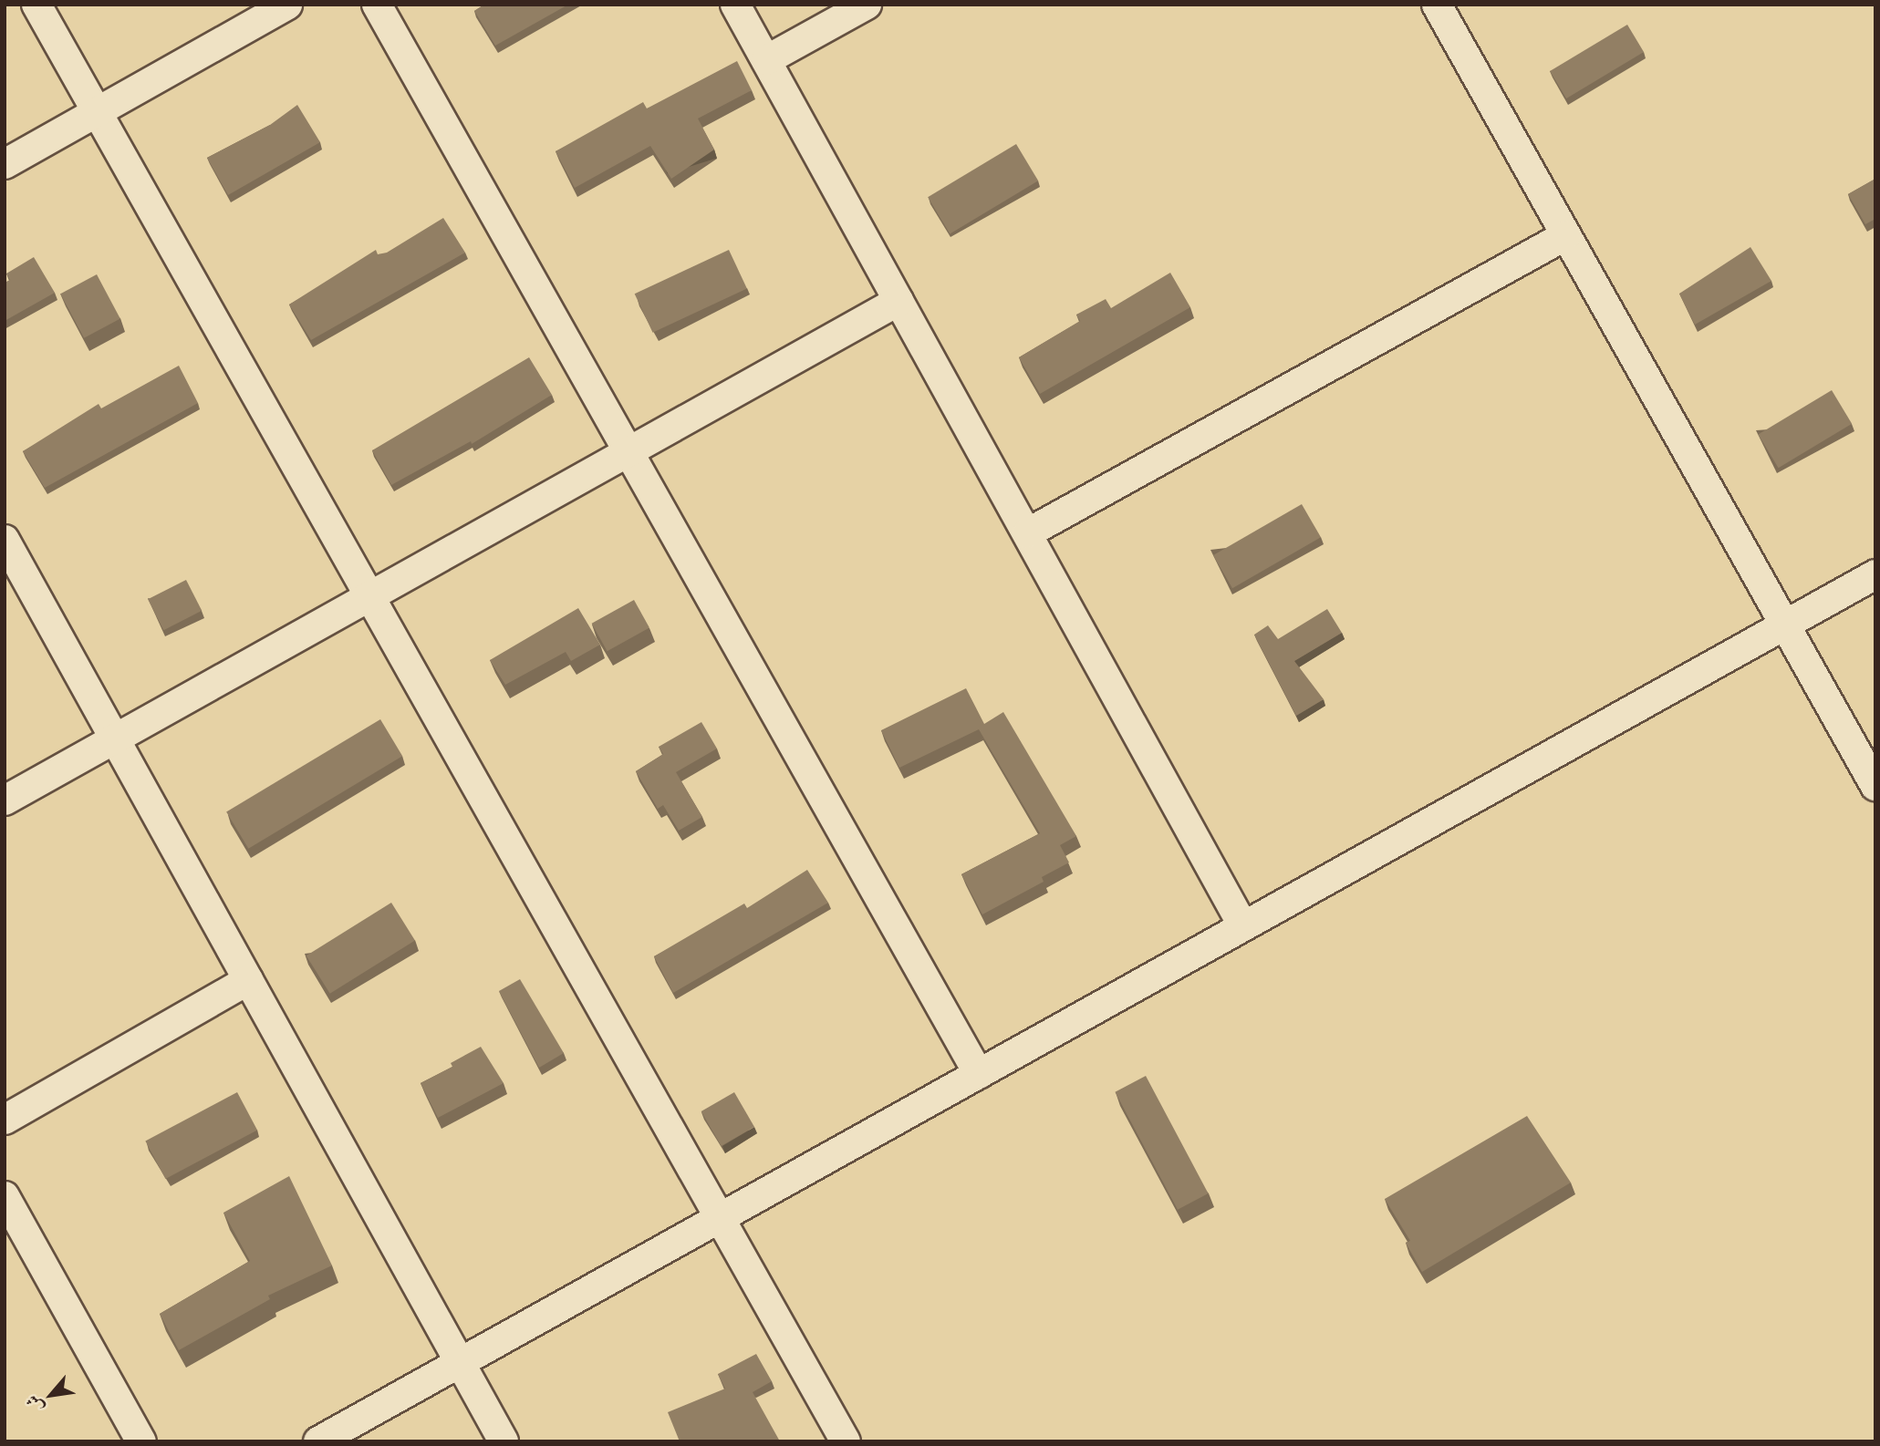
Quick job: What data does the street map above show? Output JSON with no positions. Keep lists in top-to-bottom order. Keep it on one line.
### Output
{"north":"bottom left"}
